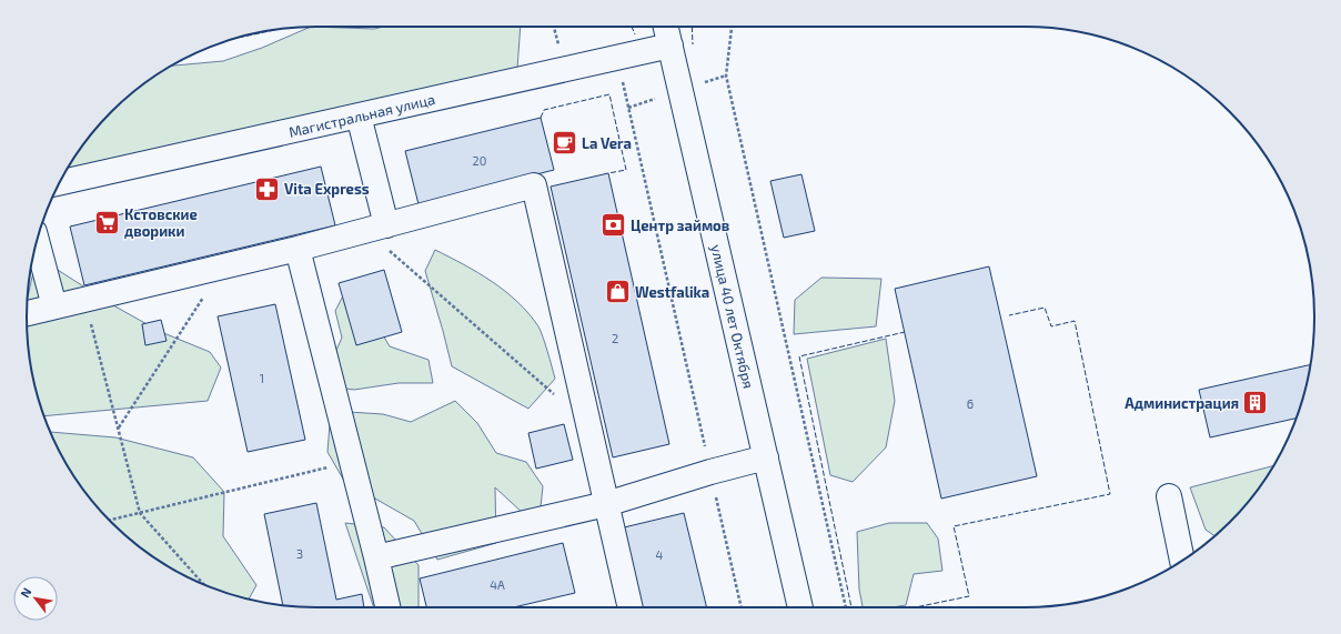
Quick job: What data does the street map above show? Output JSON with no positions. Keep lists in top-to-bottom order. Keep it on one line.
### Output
{"streets":{"street":["Магистральная улица","улица 40 лет Октября"]},"crossings":[["Магистральная улица","улица 40 лет Октября"]],"places":{"cafe":["La Vera"],"pharmacy":["Vita Express"],"supermarket":["Кстовские дворики"],"bank":["Центр займов"],"shop":["Westfalika"],"building":["Администрация"]},"house_numbers":["20","2","1","6","3","4","4А"],"north":"top left"}
